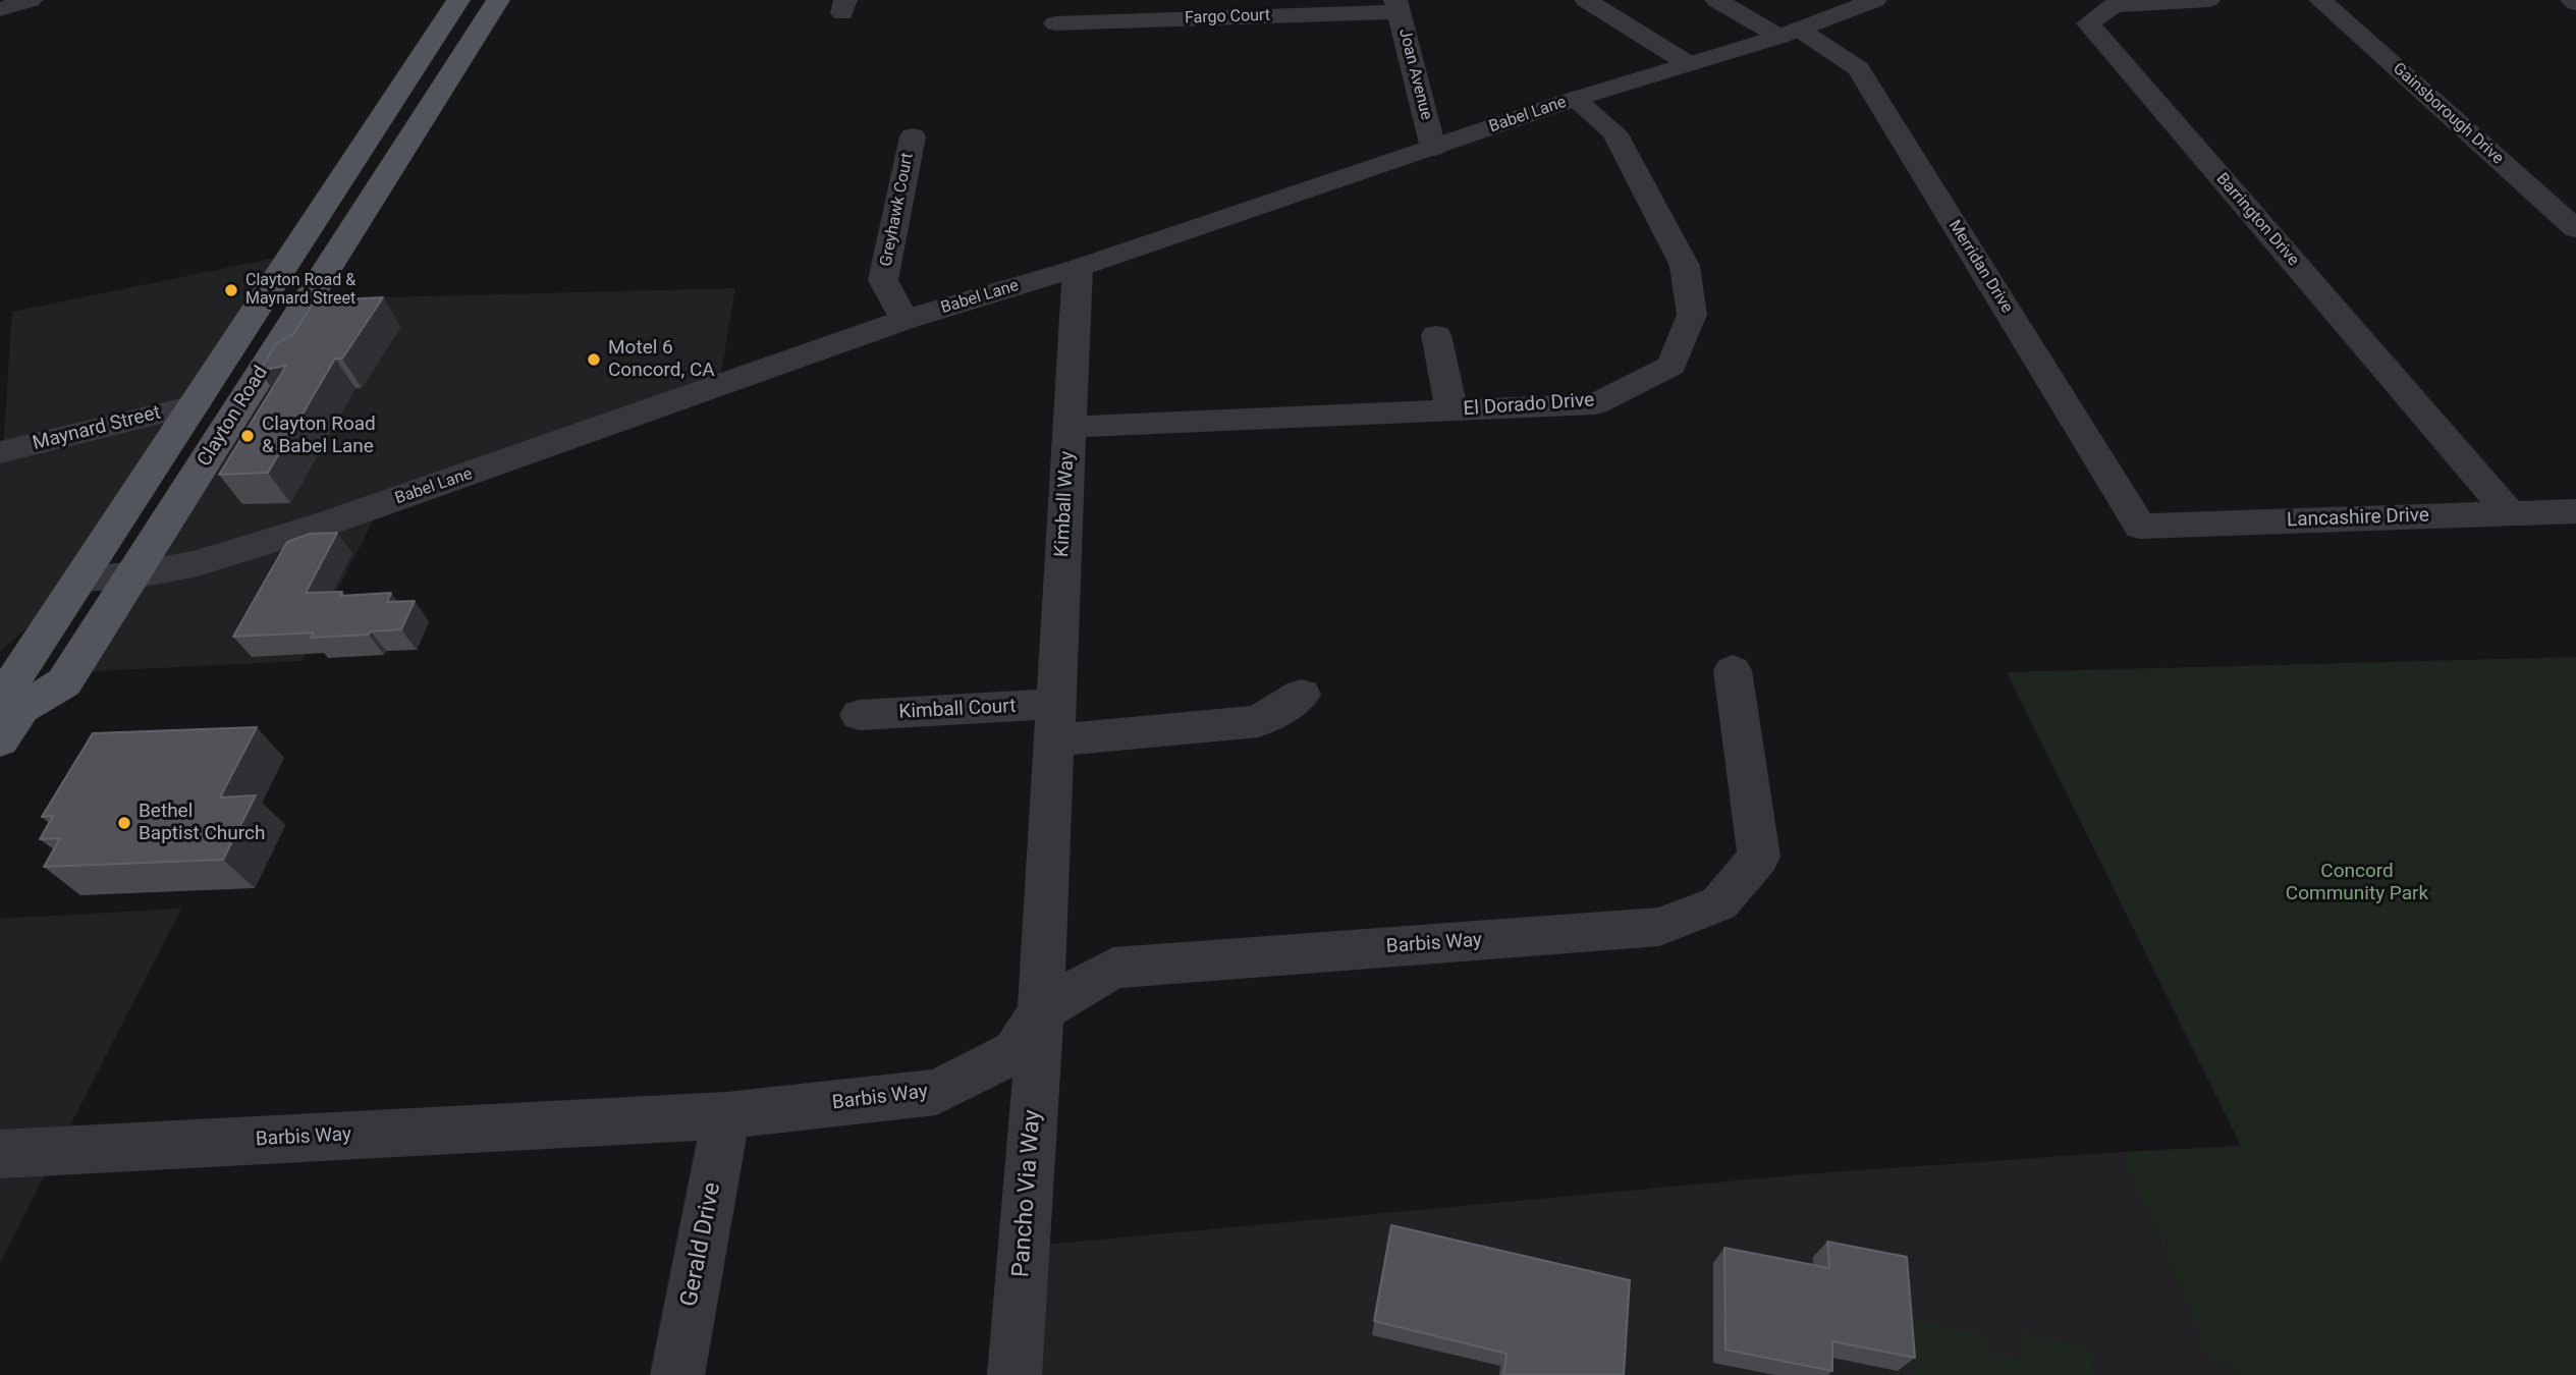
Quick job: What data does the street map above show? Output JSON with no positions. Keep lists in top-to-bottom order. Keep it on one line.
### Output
{"streets":{"main road":["Clayton Road"],"street":["Fargo Court","Joan Avenue","Gainsborough Drive","Babel Lane","Greyhawk Court","Barrington Drive","Merridan Drive","El Dorado Drive","Maynard Street","Kimball Way","Lancashire Drive","Kimball Court","Barbis Way","Pancho Via Way","Gerald Drive"]},"crossings":[["Fargo Court","Joan Avenue"],["Joan Avenue","Babel Lane"],["Babel Lane","Greyhawk Court"],["Babel Lane","Merridan Drive"],["Babel Lane","El Dorado Drive"],["Babel Lane","Clayton Road"],["Babel Lane","Kimball Way"],["Barrington Drive","Lancashire Drive"],["Merridan Drive","Lancashire Drive"],["El Dorado Drive","Kimball Way"],["Clayton Road","Maynard Street"],["Kimball Way","Kimball Court"],["Kimball Way","Barbis Way"],["Kimball Way","Pancho Via Way"],["Barbis Way","Pancho Via Way"],["Barbis Way","Gerald Drive"]],"parks":["Concord Community Park"],"places":["Clayton Road & Maynard Street","Motel 6 Concord, CA","Clayton Road & Babel Lane","Bethel Baptist Church"]}
